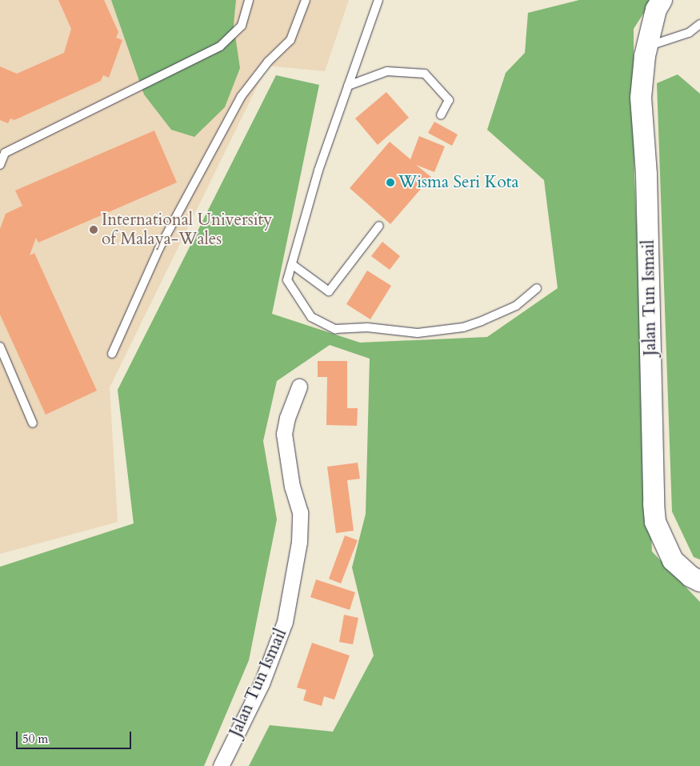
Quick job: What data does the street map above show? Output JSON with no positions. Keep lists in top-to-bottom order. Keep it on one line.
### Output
{"streets":{"street":["Jalan Tun Ismail"]},"places":["Wisma Seri Kota","International University of Malaya-Wales"],"scale_bar":"50 m"}
